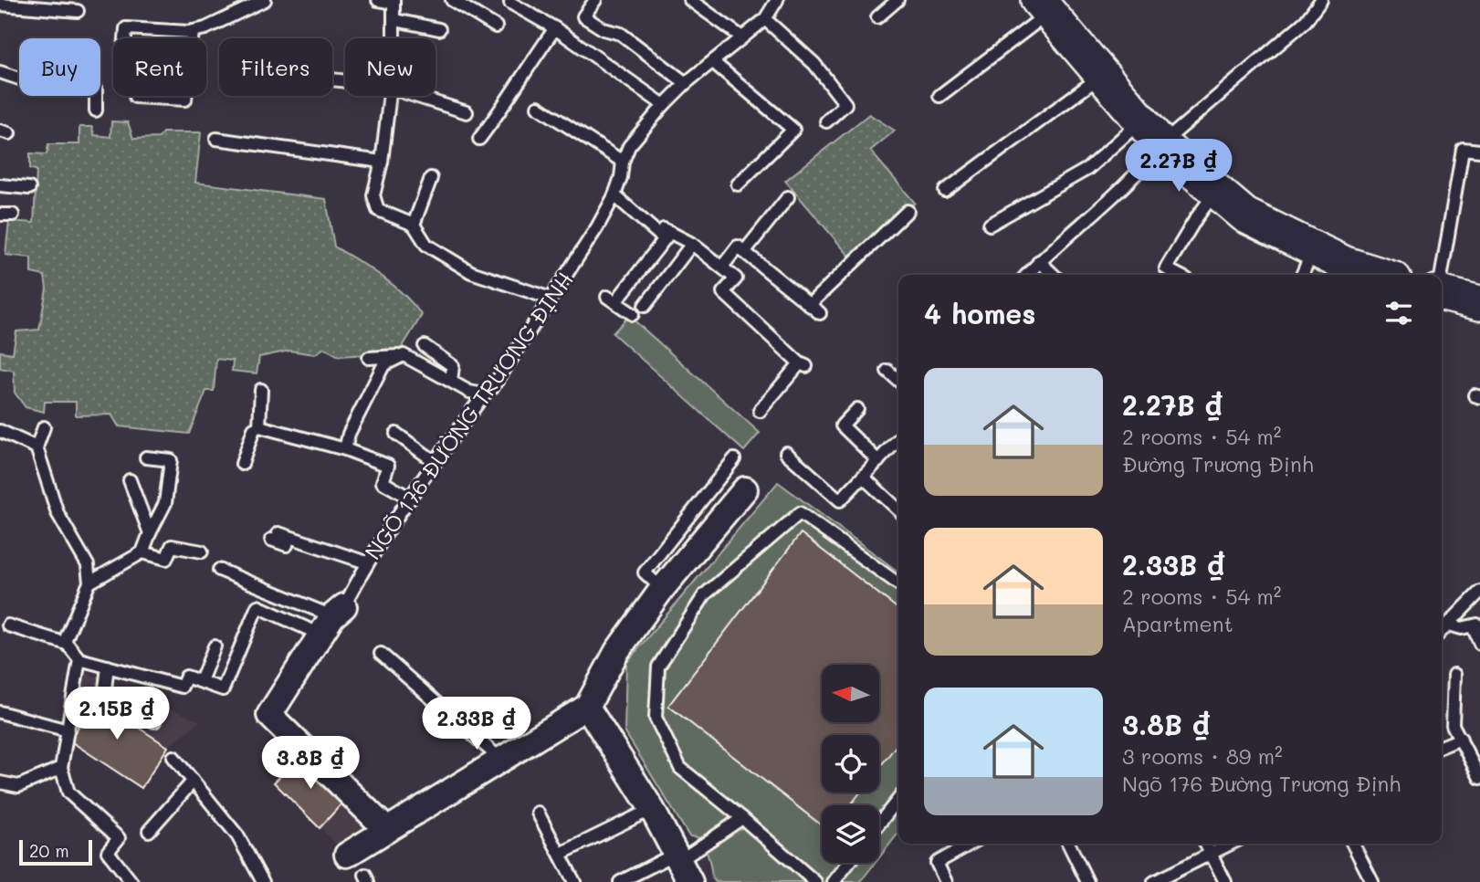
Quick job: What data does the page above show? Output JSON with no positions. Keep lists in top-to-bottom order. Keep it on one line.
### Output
{"streets":{"street":["NGÕ 176 ĐƯỜNG TRƯƠNG ĐỊNH"]},"scale_bar":"20 m","north":"left","page":{"chip":["Buy","Rent","Filters","New"],"price":["2.27B ₫","2.15B ₫","2.33B ₫","3.8B ₫"],"heading":"4 homes","list":[{"name":"2.27B ₫","note":"2 rooms · 54 m² · Đường Trương Định"},{"name":"2.33B ₫","note":"2 rooms · 54 m² · Apartment"},{"name":"3.8B ₫","note":"3 rooms · 89 m² · Ngõ 176 Đường Trương Định"}],"scale":"20 m"}}
